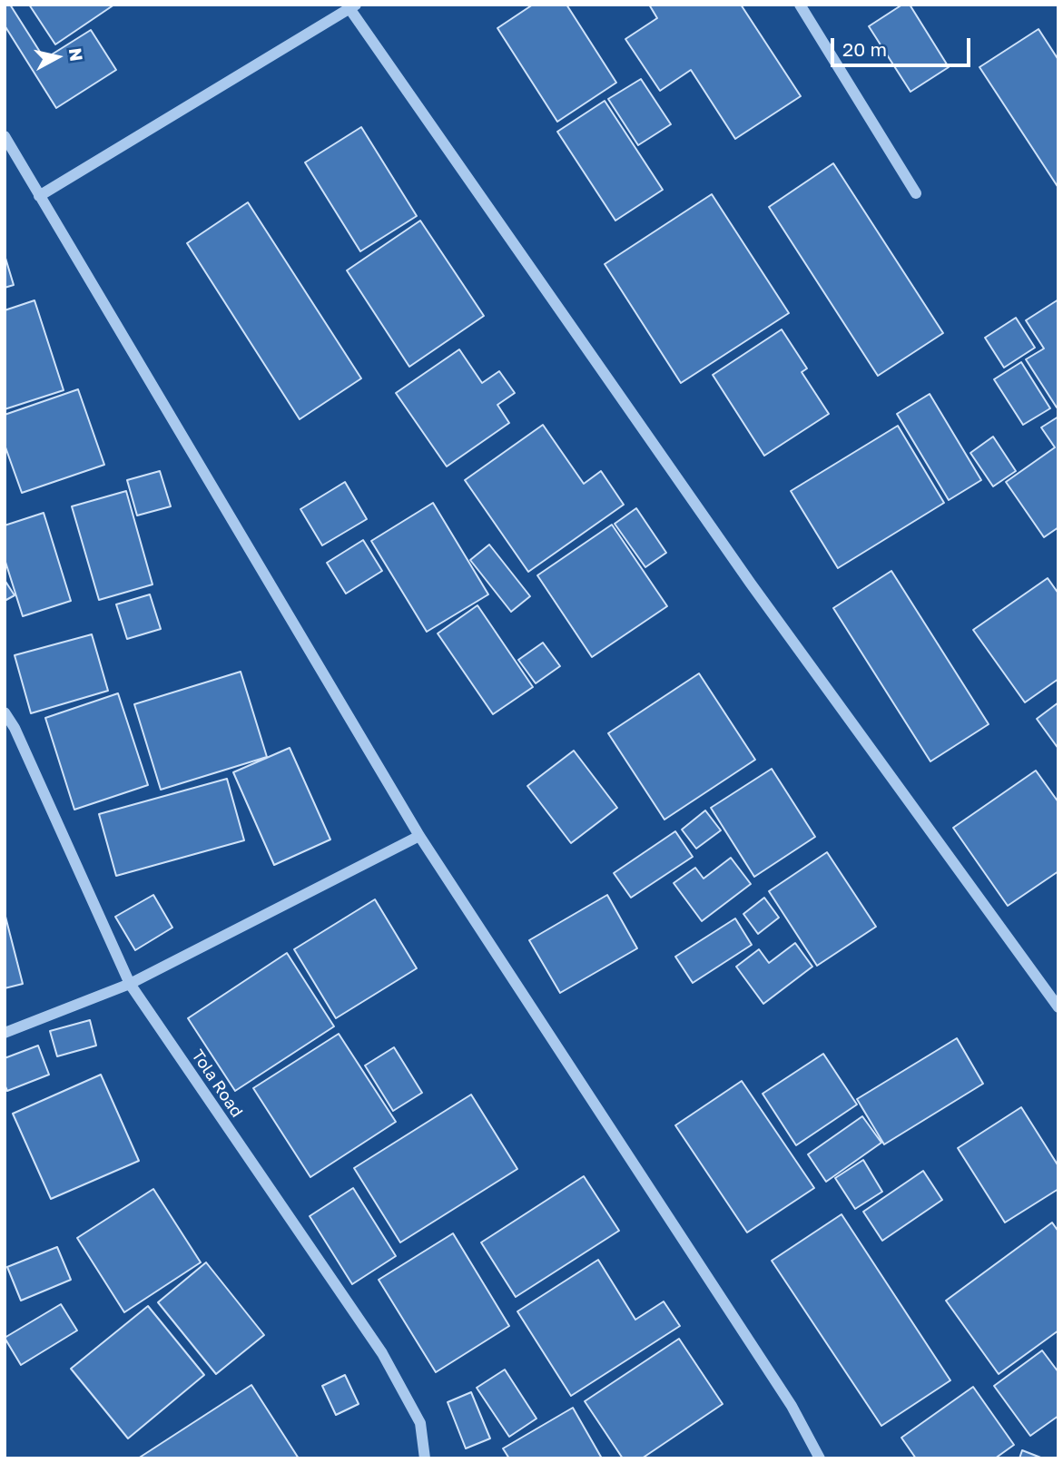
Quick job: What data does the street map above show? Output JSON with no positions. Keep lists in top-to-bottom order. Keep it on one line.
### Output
{"streets":{"street":["Tola Road"]},"scale_bar":"20 m","north":"right"}
